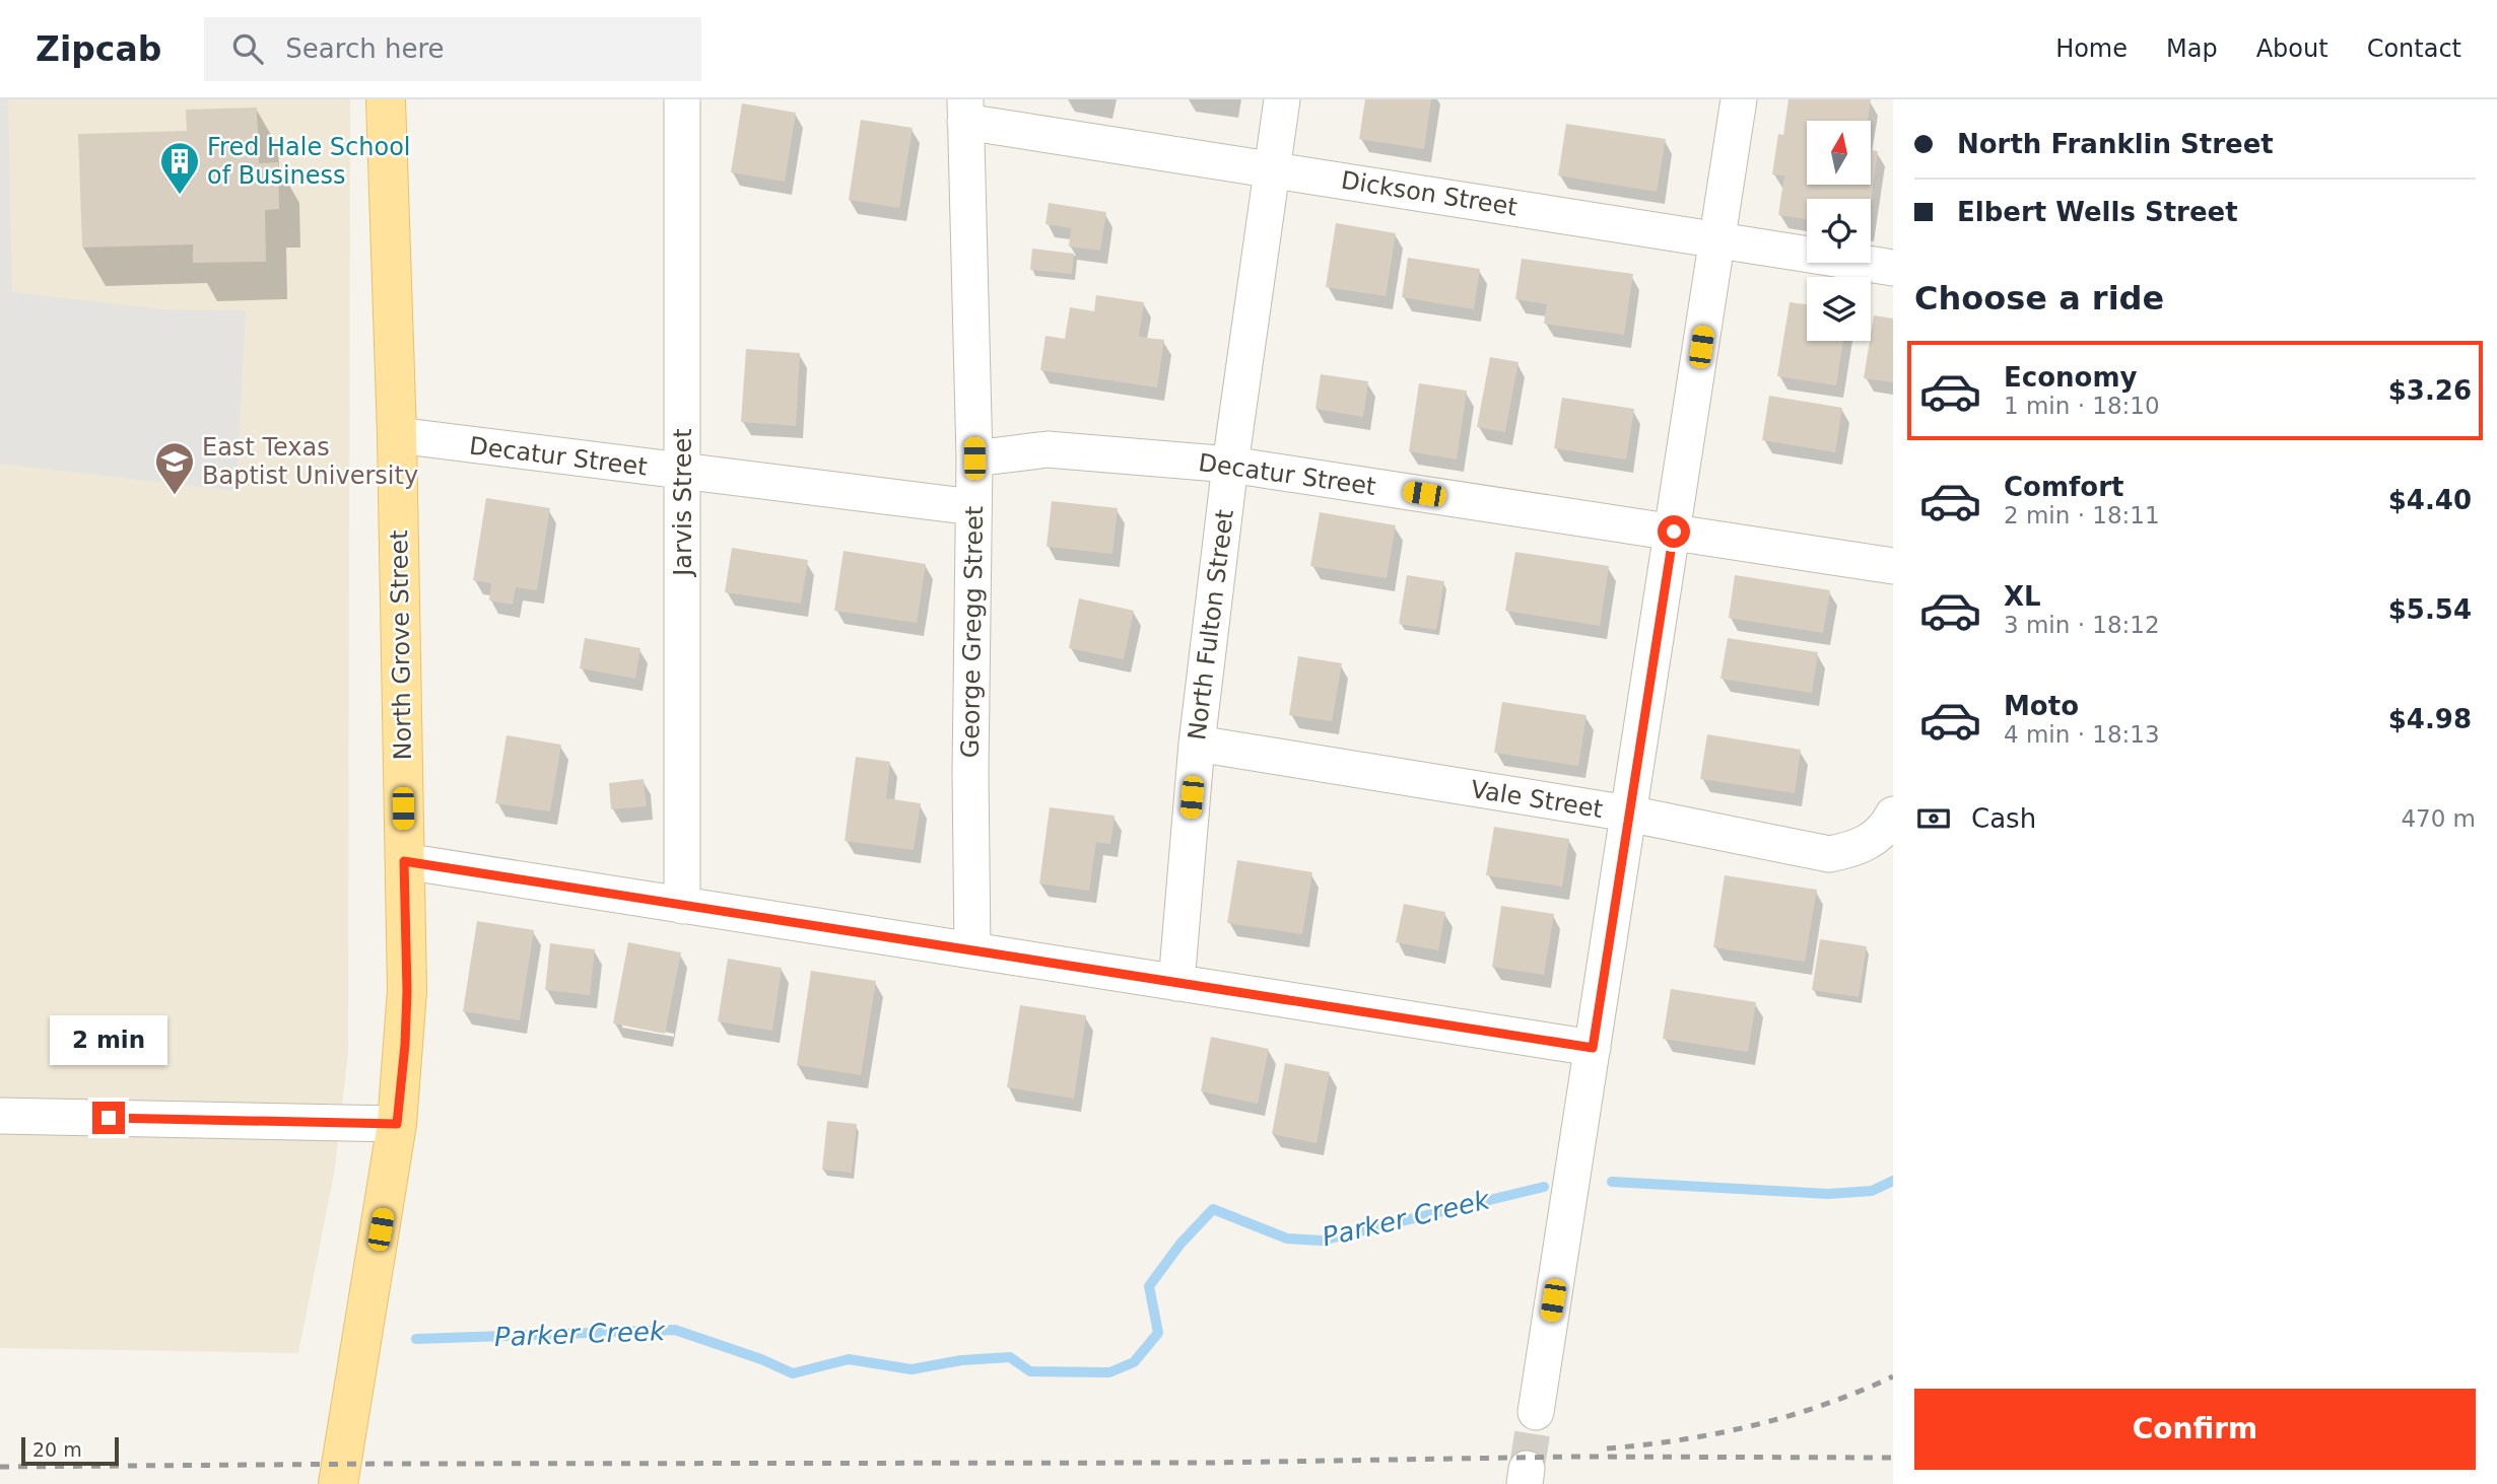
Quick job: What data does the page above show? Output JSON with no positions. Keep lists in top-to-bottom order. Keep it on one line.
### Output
{"streets":{"main road":["North Grove Street"],"street":["Dickson Street","Decatur Street","Jarvis Street","North Fulton Street","George Gregg Street","Vale Street"]},"crossings":[["Dickson Street","North Fulton Street"],["Dickson Street","George Gregg Street"],["Decatur Street","Jarvis Street"],["Decatur Street","North Fulton Street"],["Decatur Street","George Gregg Street"],["Decatur Street","North Grove Street"],["North Fulton Street","Vale Street"]],"water":["Parker Creek"],"places":{"building":["Fred Hale School of Business"],"school or university":["East Texas Baptist University"]},"scale_bar":"20 m","north":"top","page":{"header":"Zipcab","search":"Search here","nav":["Home","Map","About","Contact"],"banner":["North Franklin Street","Elbert Wells Street"],"heading":"Choose a ride","list":[{"name":"Economy","note":"1 min · 18:10","value":"$3.26"},{"name":"Comfort","note":"2 min · 18:11","value":"$4.40"},{"name":"XL","note":"3 min · 18:12","value":"$5.54"},{"name":"Moto","note":"4 min · 18:13","value":"$4.98"}],"pay":["Cash","470 m"],"bubble":"2 min","buttons":"Confirm","scale":"20 m"}}
